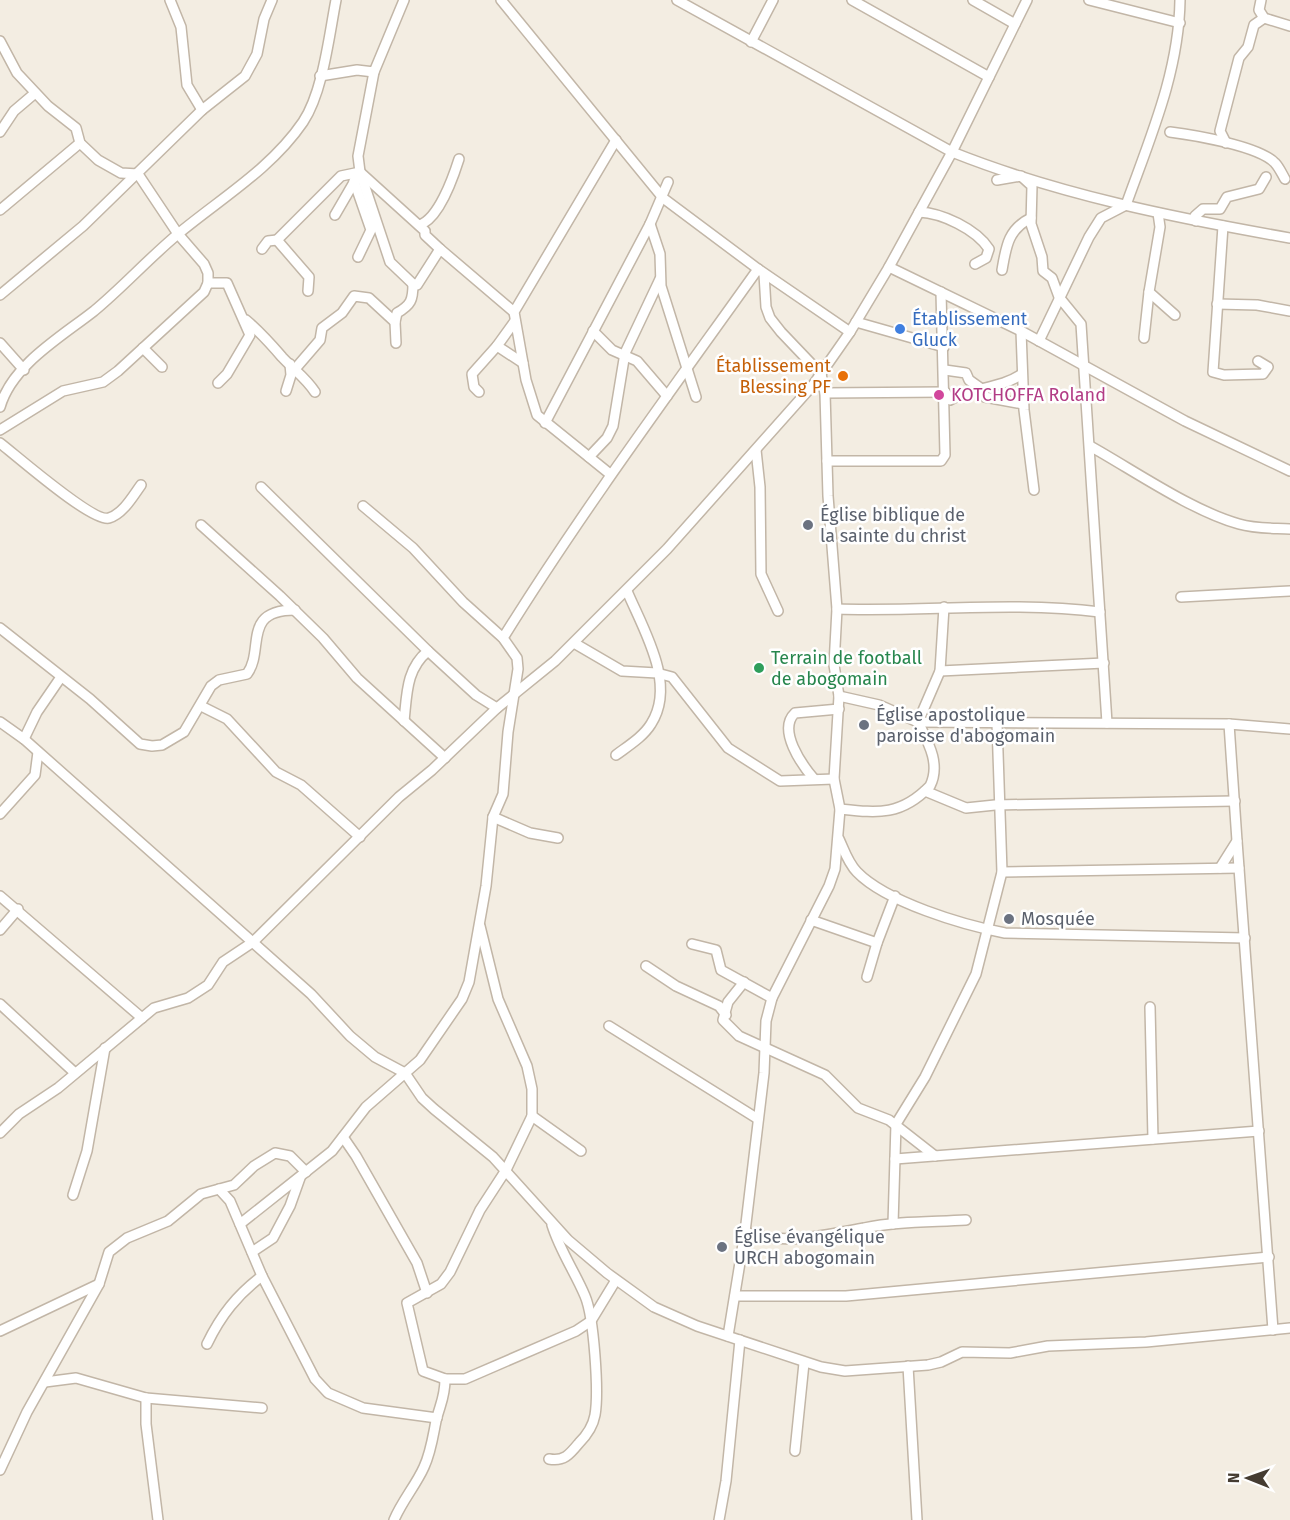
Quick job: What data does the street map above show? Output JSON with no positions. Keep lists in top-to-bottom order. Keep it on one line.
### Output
{"places":["Établissement Gluck","Établissement Blessing PF","KOTCHOFFA Roland","Église biblique de la sainte du christ","Terrain de football de abogomain","Église apostolique paroisse d'abogomain","Mosquée","Église évangélique URCH abogomain"],"north":"left"}
